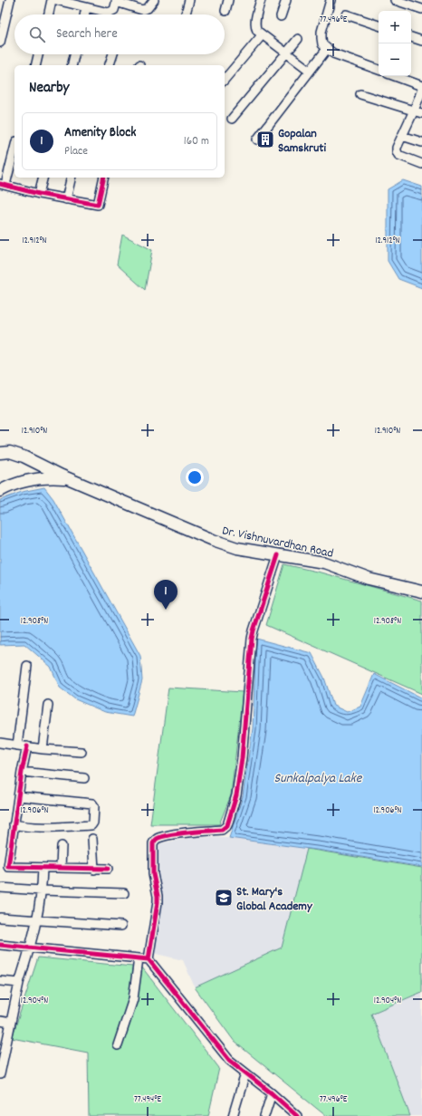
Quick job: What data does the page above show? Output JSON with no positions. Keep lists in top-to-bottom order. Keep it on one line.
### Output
{"streets":{"main road":["Dr. Vishnuvardhan Road"]},"water":["Sunkalpalya Lake"],"places":{"building":["Gopalan Samskruti"],"school or university":["St. Mary's Global Academy"]},"page":{"map_buttons":["+","−"],"search":"Search here","heading":"Nearby","list":[{"mark":"1","name":"Amenity Block","note":"Place","value":"160 m"}],"pins":"1"},"coordinates":["77.496°E","12.912°N","12.910°N","12.908°N","12.906°N","12.904°N","77.494°E"]}
